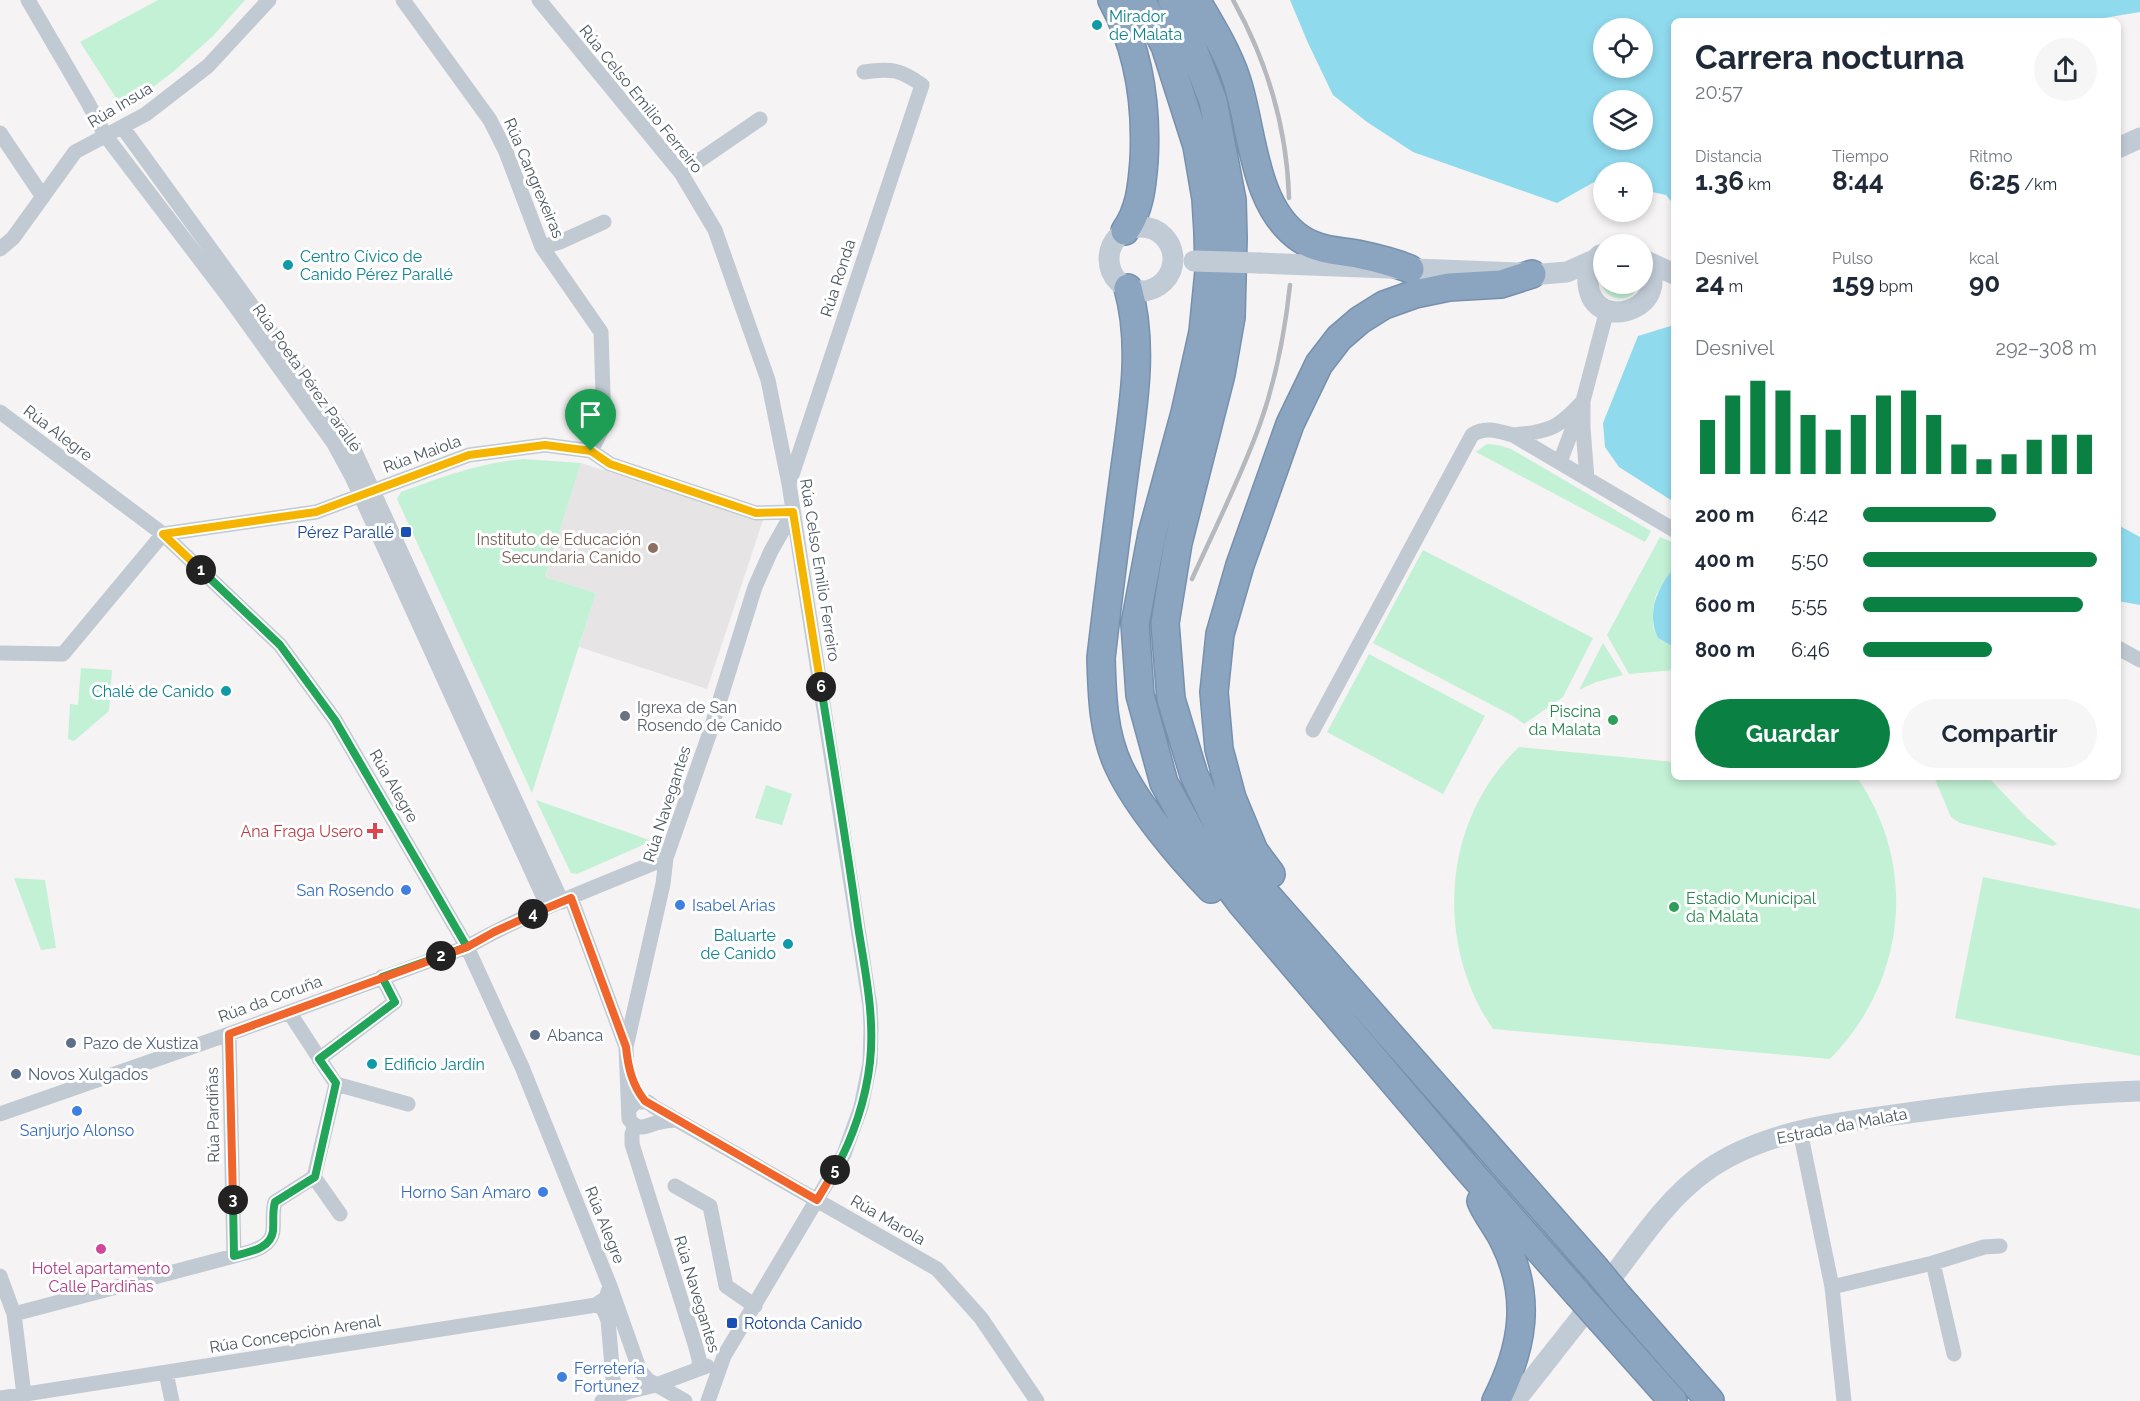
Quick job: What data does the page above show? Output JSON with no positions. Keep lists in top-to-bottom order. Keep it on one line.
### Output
{"streets":{"main road":["Estrada da Malata"],"street":["Rúa Celso Emilio Ferreiro","Rúa Insua","Rúa Cangrexeiras","Rúa Ronda","Rúa Poeta Pérez Parallé","Rúa Alegre","Rúa Maiola","Rúa Navegantes","Rúa da Coruña","Rúa Pardiñas","Rúa Marola","Rúa Concepción Arenal"]},"crossings":[["Rúa Celso Emilio Ferreiro","Rúa Ronda"],["Rúa Celso Emilio Ferreiro","Rúa Maiola"],["Rúa Celso Emilio Ferreiro","Rúa Navegantes"],["Rúa Celso Emilio Ferreiro","Rúa Marola"],["Rúa Insua","Rúa Poeta Pérez Parallé"],["Rúa Cangrexeiras","Rúa Maiola"],["Rúa Poeta Pérez Parallé","Rúa Maiola"],["Rúa Poeta Pérez Parallé","Rúa Navegantes"],["Rúa Poeta Pérez Parallé","Rúa da Coruña"],["Rúa Alegre","Rúa Maiola"],["Rúa Alegre","Rúa da Coruña"],["Rúa Alegre","Rúa Concepción Arenal"],["Rúa Maiola","Rúa Navegantes"],["Rúa Navegantes","Rúa da Coruña"],["Rúa Navegantes","Rúa Marola"],["Rúa da Coruña","Rúa Pardiñas"]],"places":{"other":["Mirador de Malata","Centro Cívico de Canido Pérez Parallé","Instituto de Educación Secundaria Canido","Chalé de Canido","Igrexa de San Rosendo de Canido","Piscina da Malata","San Rosendo","Isabel Arias","Estadio Municipal da Malata","Baluarte de Canido","Abanca","Pazo de Xustiza","Edificio Jardín","Novos Xulgados","Sanjurjo Alonso","Horno San Amaro","Hotel apartamento Calle Pardiñas","Ferretería Fortunez"],"transit":["Pérez Parallé","Rotonda Canido"],"health":["Ana Fraga Usero"]},"page":{"map_buttons":["+","−"],"heading":["Carrera nocturna","20:57"],"stats":[["Distancia","1.36 km"],["Tiempo","8:44"],["Ritmo","6:25 /km"],["Desnivel","24 m"],["Pulso","159 bpm"],["kcal","90"]],"chart":["Desnivel","292–308 m"],"list":[{"name":"200 m","note":"6:42"},{"name":"400 m","note":"5:50"},{"name":"600 m","note":"5:55"},{"name":"800 m","note":"6:46"}],"pins":["1","6","4","2","5","3"],"buttons":["Guardar","Compartir"]}}
